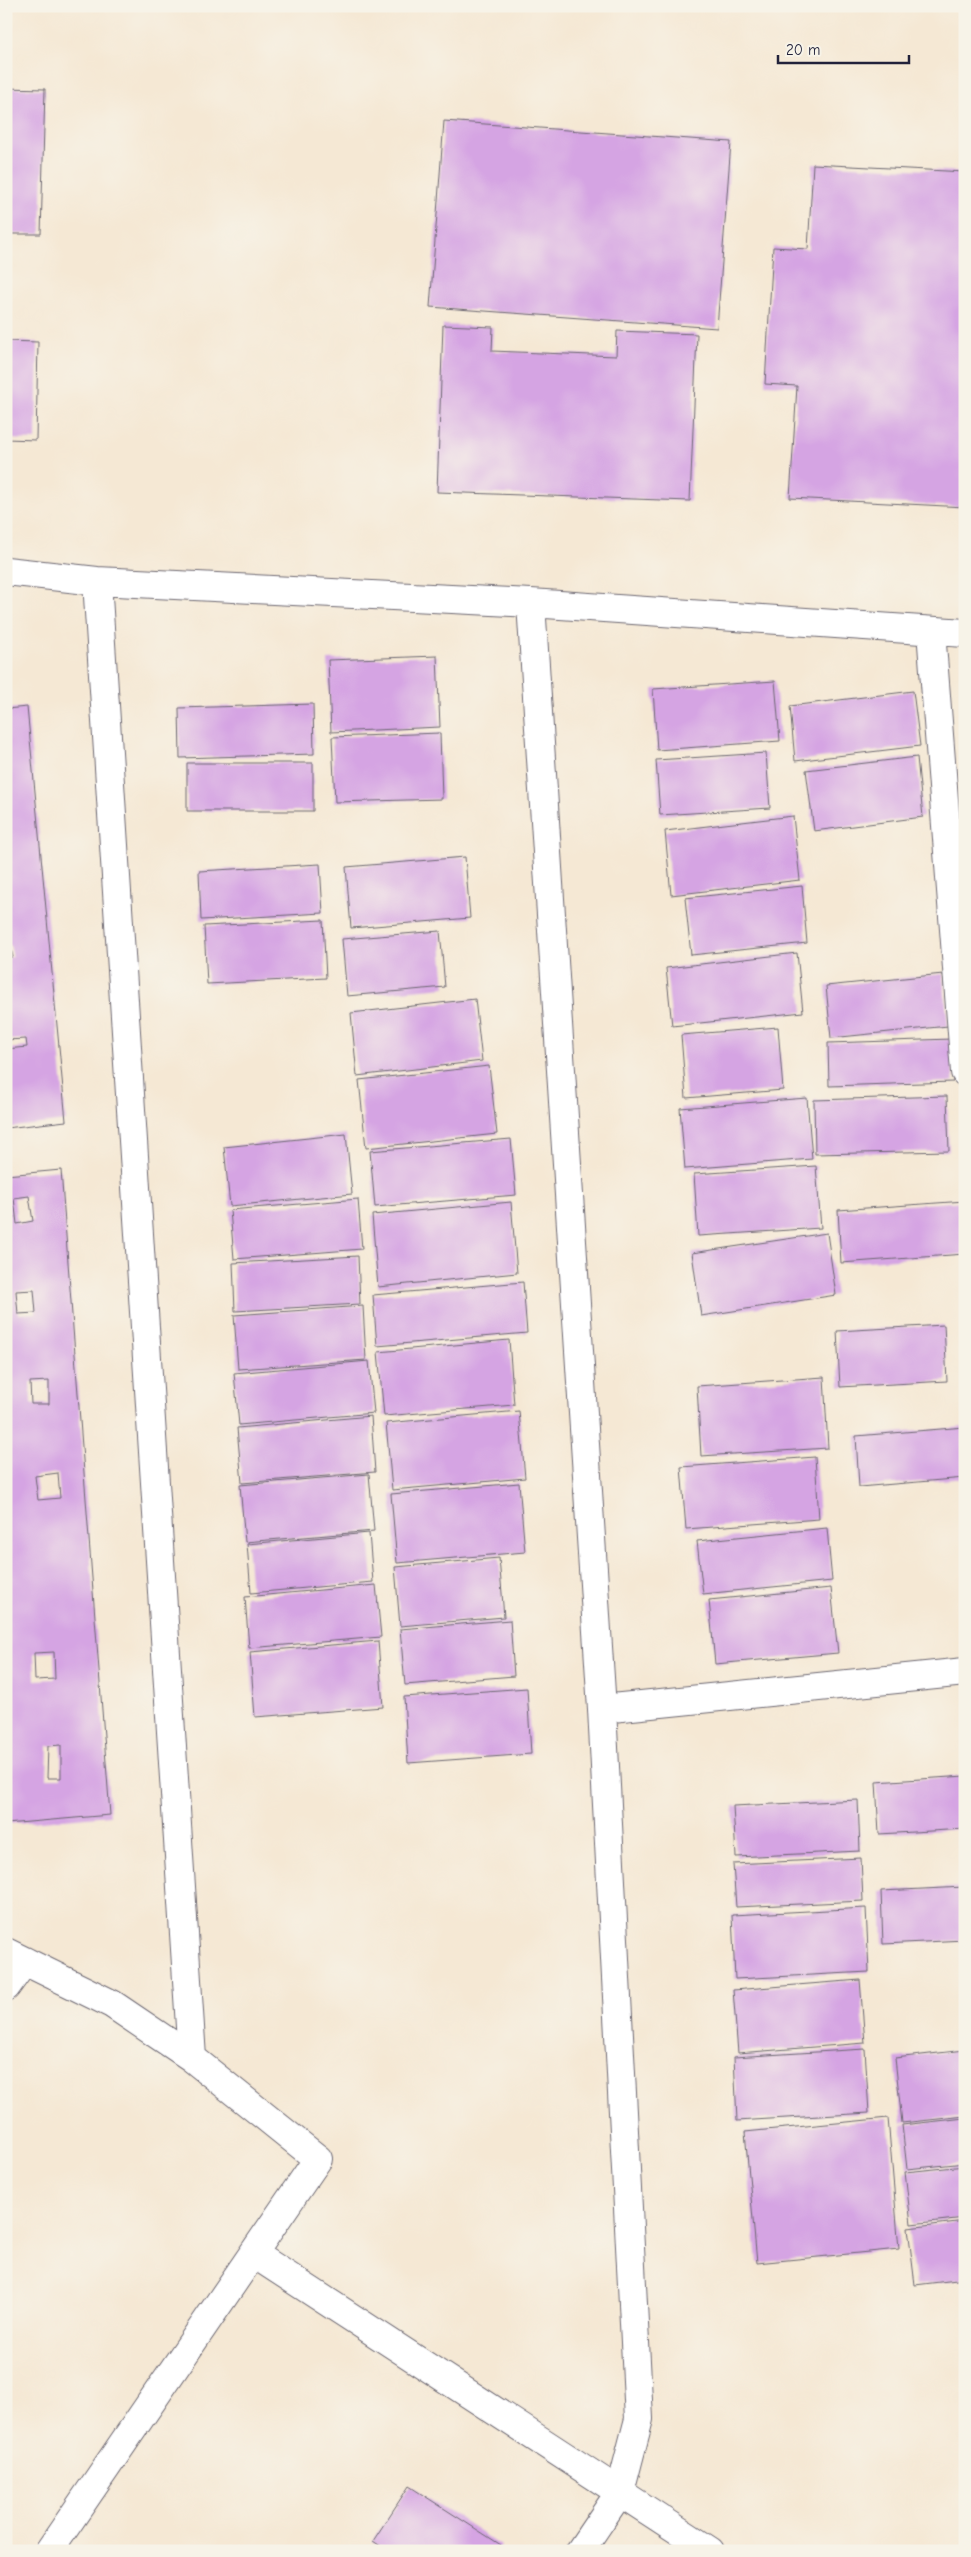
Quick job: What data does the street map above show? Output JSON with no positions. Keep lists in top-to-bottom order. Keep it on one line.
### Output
{"scale_bar":"20 m"}
